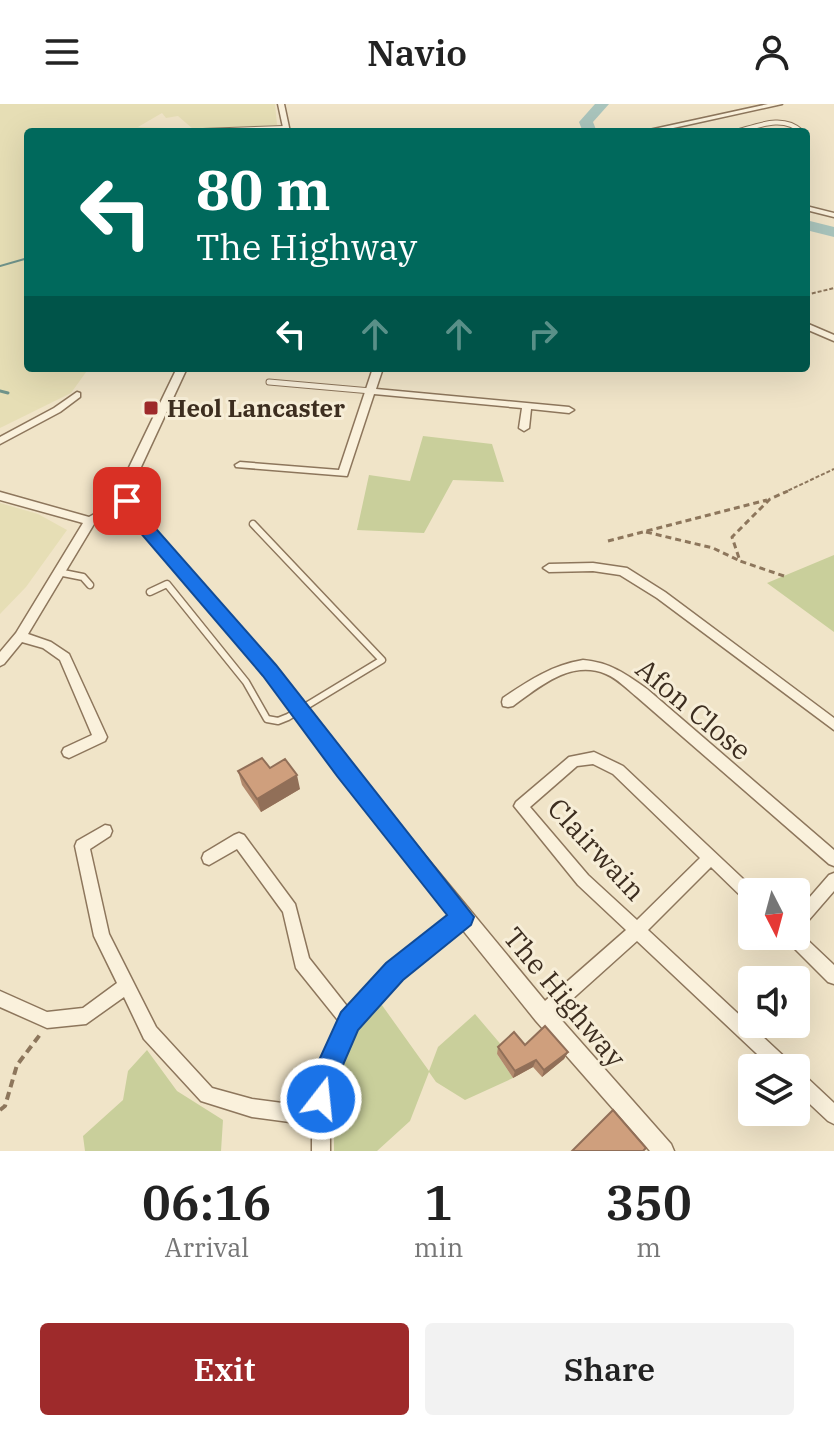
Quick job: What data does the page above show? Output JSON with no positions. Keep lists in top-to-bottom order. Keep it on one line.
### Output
{"streets":{"street":["Afon Close","Clairwain","The Highway"]},"crossings":[["Clairwain","The Highway"]],"places":{"transit":["Heol Lancaster"]},"north":"bottom","page":{"header":"Navio","turn":["80 m","The Highway"],"eta":["06:16","Arrival","1","min","350","m"],"buttons":["Exit","Share"]}}
